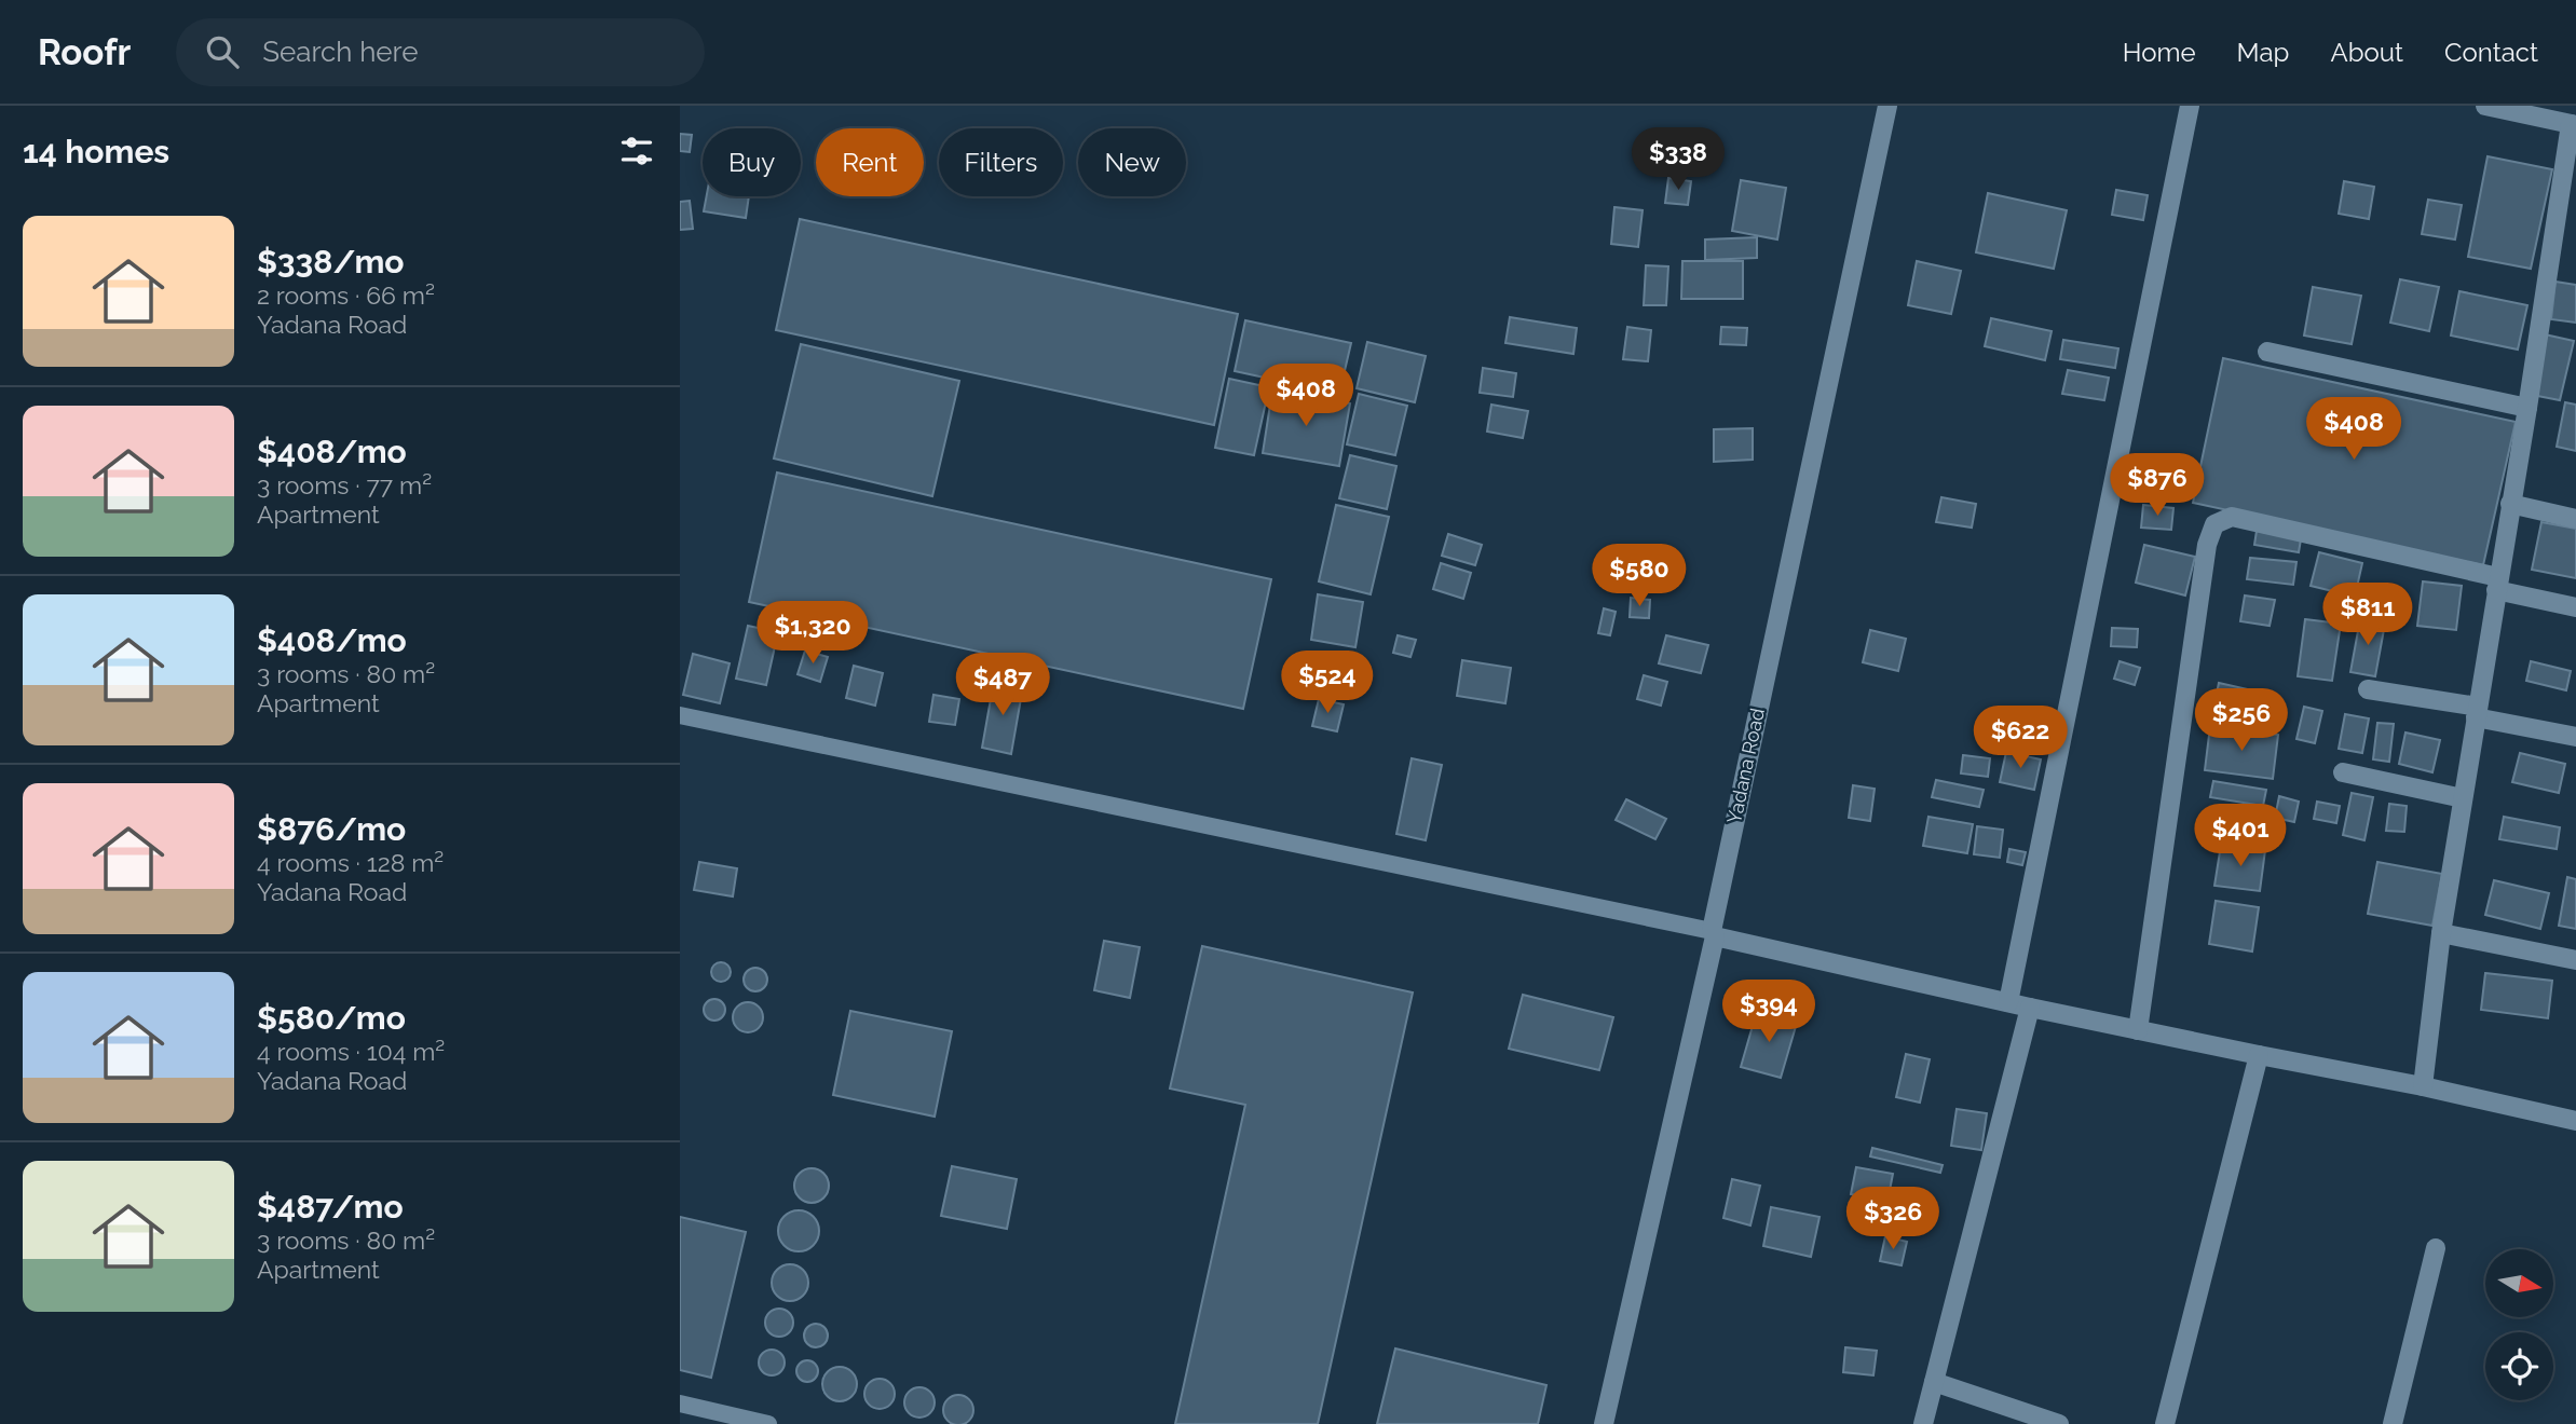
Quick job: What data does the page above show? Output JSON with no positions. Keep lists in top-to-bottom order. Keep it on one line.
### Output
{"streets":{"street":["Yadana Road"]},"north":"right","page":{"header":"Roofr","search":"Search here","nav":["Home","Map","About","Contact"],"heading":"14 homes","price":["$338","$408","$408","$876","$580","$811","$1,320","$524","$487","$256","$622","$401","$394","$326"],"chip":["Buy","Rent","Filters","New"],"list":[{"name":"$338/mo","note":"2 rooms · 66 m² · Yadana Road"},{"name":"$408/mo","note":"3 rooms · 77 m² · Apartment"},{"name":"$408/mo","note":"3 rooms · 80 m² · Apartment"},{"name":"$876/mo","note":"4 rooms · 128 m² · Yadana Road"},{"name":"$580/mo","note":"4 rooms · 104 m² · Yadana Road"},{"name":"$487/mo","note":"3 rooms · 80 m² · Apartment"}]}}
